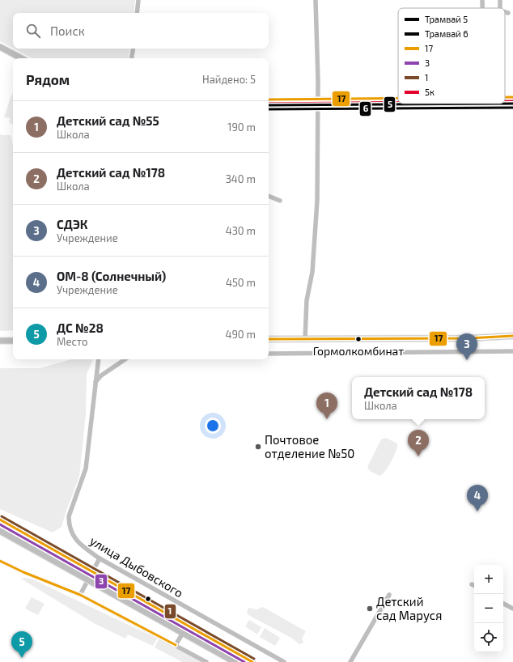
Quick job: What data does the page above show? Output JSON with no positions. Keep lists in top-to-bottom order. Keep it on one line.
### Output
{"streets":{"street":["улица Дыбовского"]},"places":["Гормолкомбинат","Почтовое отделение №50","Детский сад Маруся"],"lines":["transit line 17","transit line 5к","tram line 5","tram line 6","transit line 1","transit line 3"],"legend":["Трамвай 5","Трамвай 6","17","3","1","5к"],"page":{"search":"Поиск","heading":["Рядом","Найдено: 5"],"list":[{"mark":"1","name":"Детский сад №55","note":"Школа","value":"190 m"},{"mark":"2","name":"Детский сад №178","note":"Школа","value":"340 m"},{"mark":"3","name":"СДЭК","note":"Учреждение","value":"430 m"},{"mark":"4","name":"ОМ-8 (Солнечный)","note":"Учреждение","value":"450 m"},{"mark":"5","name":"ДС №28","note":"Место","value":"490 m"}],"pins":["3","1","2","4","5"],"popup":["Детский сад №178","Школа"],"map_buttons":["+","−"]}}
